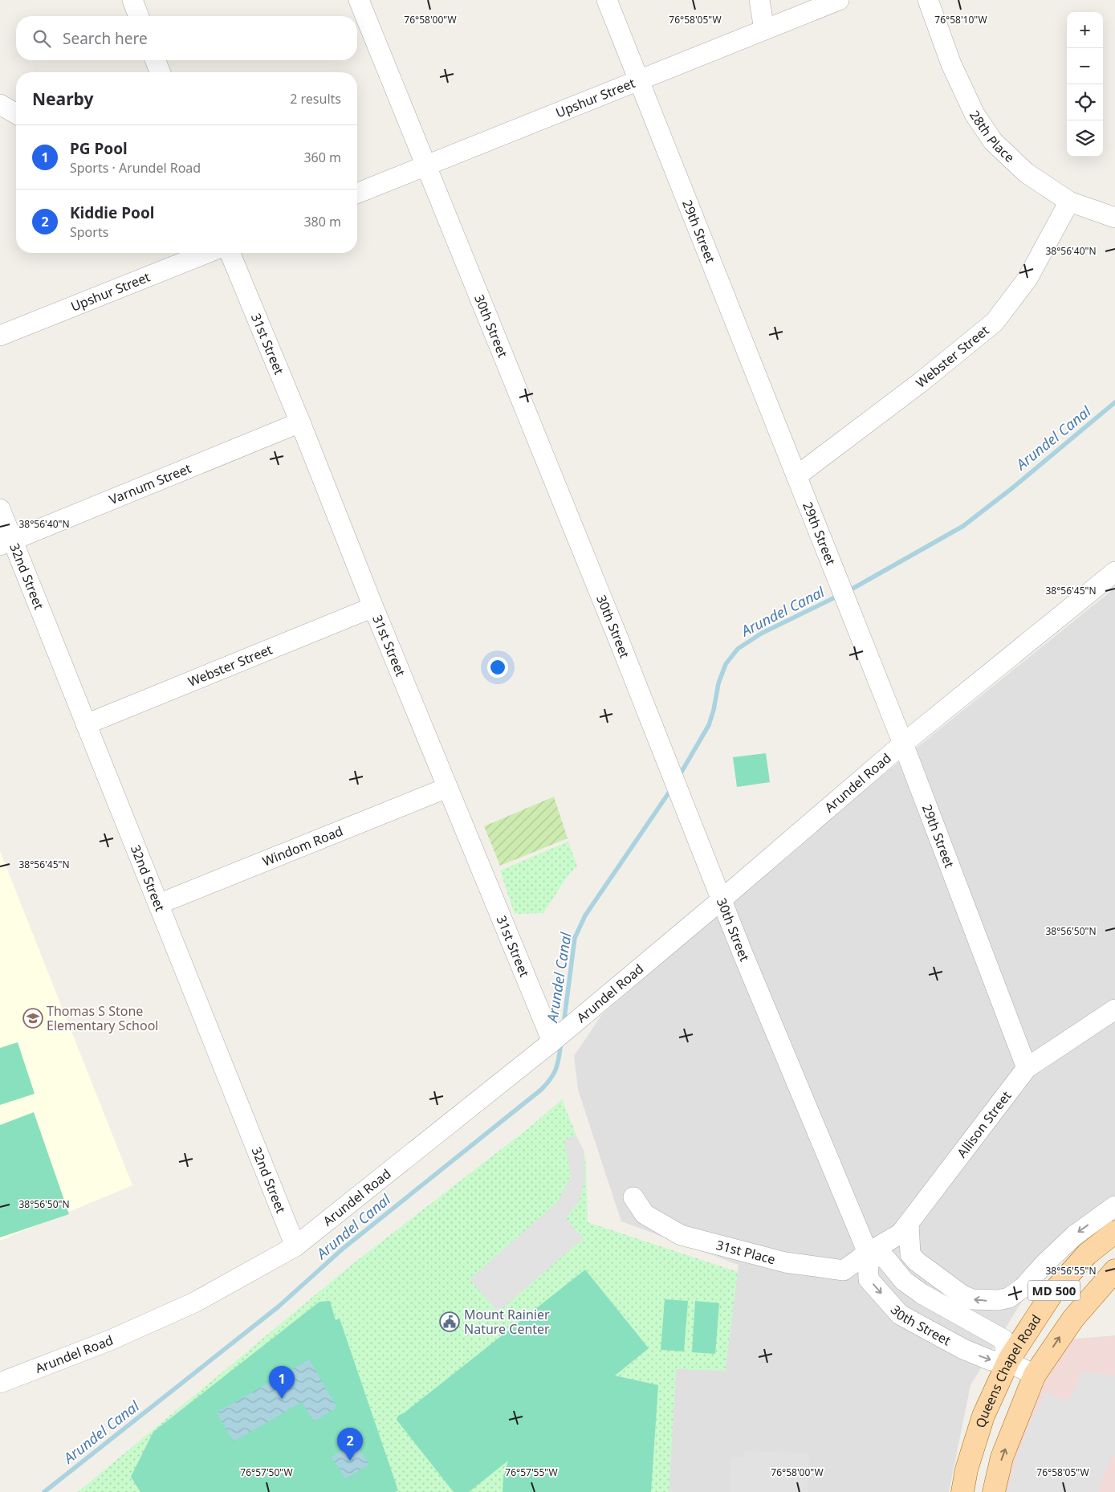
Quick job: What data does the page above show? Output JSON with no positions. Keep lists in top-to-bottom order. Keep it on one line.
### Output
{"streets":{"main road":["MD 500","Queens Chapel Road"],"street":["Upshur Street","28th Place","29th Street","30th Street","31st Street","Webster Street","Varnum Street","32nd Street","Arundel Road","Windom Road","Allison Street","31st Place"]},"crossings":[["Upshur Street","29th Street"],["Upshur Street","30th Street"],["28th Place","Webster Street"],["29th Street","Webster Street"],["29th Street","Arundel Road"],["29th Street","Allison Street"],["30th Street","Arundel Road"],["30th Street","Allison Street"],["30th Street","31st Place"],["30th Street","Queens Chapel Road"],["31st Street","Webster Street"],["31st Street","Varnum Street"],["31st Street","Arundel Road"],["31st Street","Windom Road"],["Webster Street","32nd Street"],["Varnum Street","32nd Street"],["32nd Street","Arundel Road"],["32nd Street","Windom Road"],["Allison Street","31st Place"]],"water":["Arundel Canal"],"places":{"school or university":["Thomas S Stone Elementary School"],"public building":["Mount Rainier Nature Center"]},"page":{"map_buttons":["+","−"],"search":"Search here","heading":["Nearby","2 results"],"list":[{"mark":"1","name":"PG Pool","note":"Sports · Arundel Road","value":"360 m"},{"mark":"2","name":"Kiddie Pool","note":"Sports","value":"380 m"}],"pins":["1","2"]},"coordinates":["76°58'00\"W","76°58'05\"W","76°58'10\"W","38°56'40\"N","38°56'45\"N","38°56'50\"N","38°56'55\"N","76°57'50\"W","76°57'55\"W"]}
